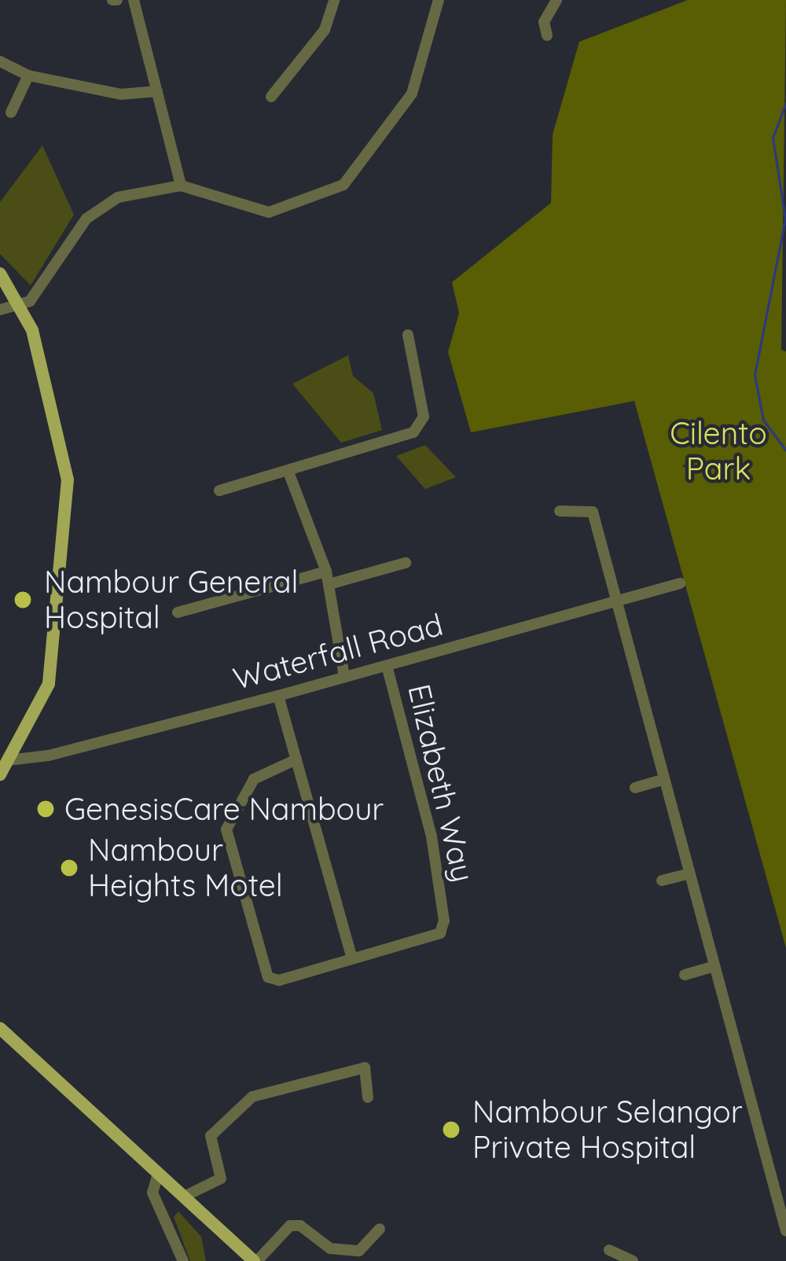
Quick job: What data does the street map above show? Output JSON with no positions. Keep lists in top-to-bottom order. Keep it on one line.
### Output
{"streets":{"street":["Waterfall Road","Elizabeth Way"]},"crossings":[["Waterfall Road","Elizabeth Way"]],"parks":["Cilento Park"],"places":["Nambour General Hospital","GenesisCare Nambour","Nambour Heights Motel","Nambour Selangor Private Hospital"]}
